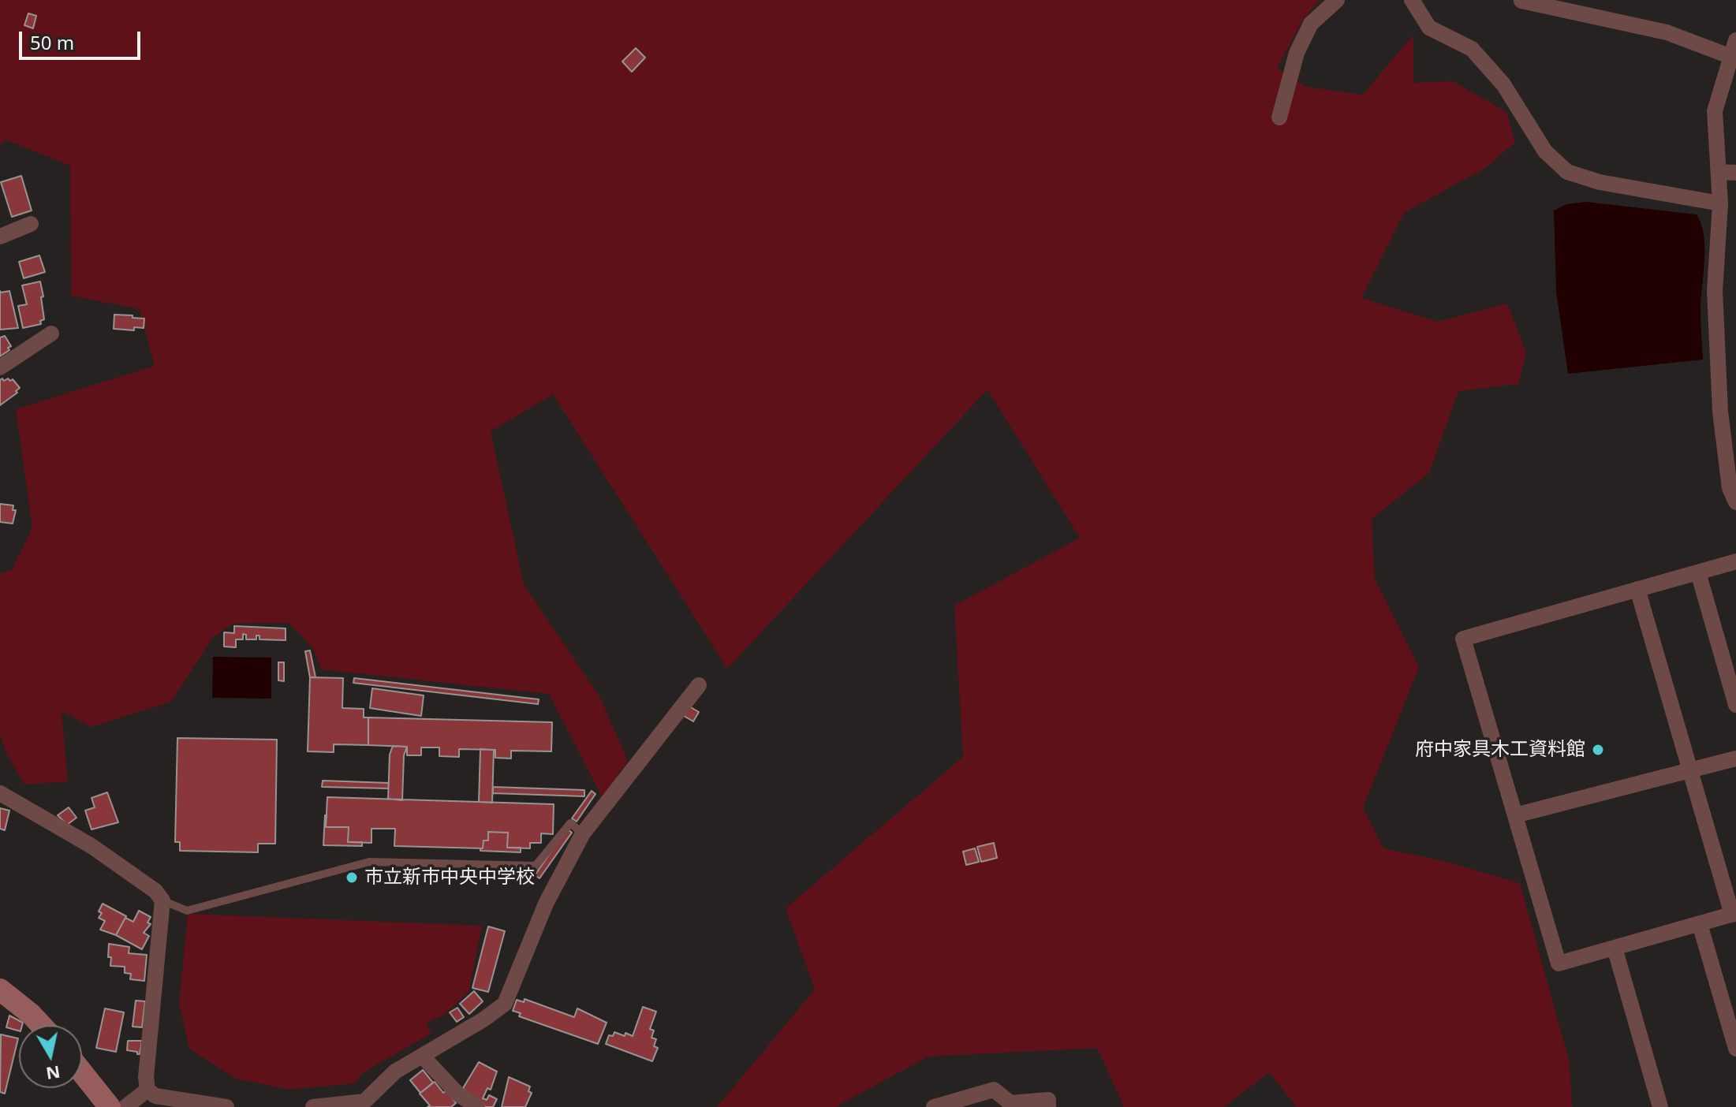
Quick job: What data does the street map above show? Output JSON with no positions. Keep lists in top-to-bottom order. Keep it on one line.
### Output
{"places":["府中家具木工資料館","市立新市中央中学校"],"scale_bar":"50 m","north":"bottom"}
